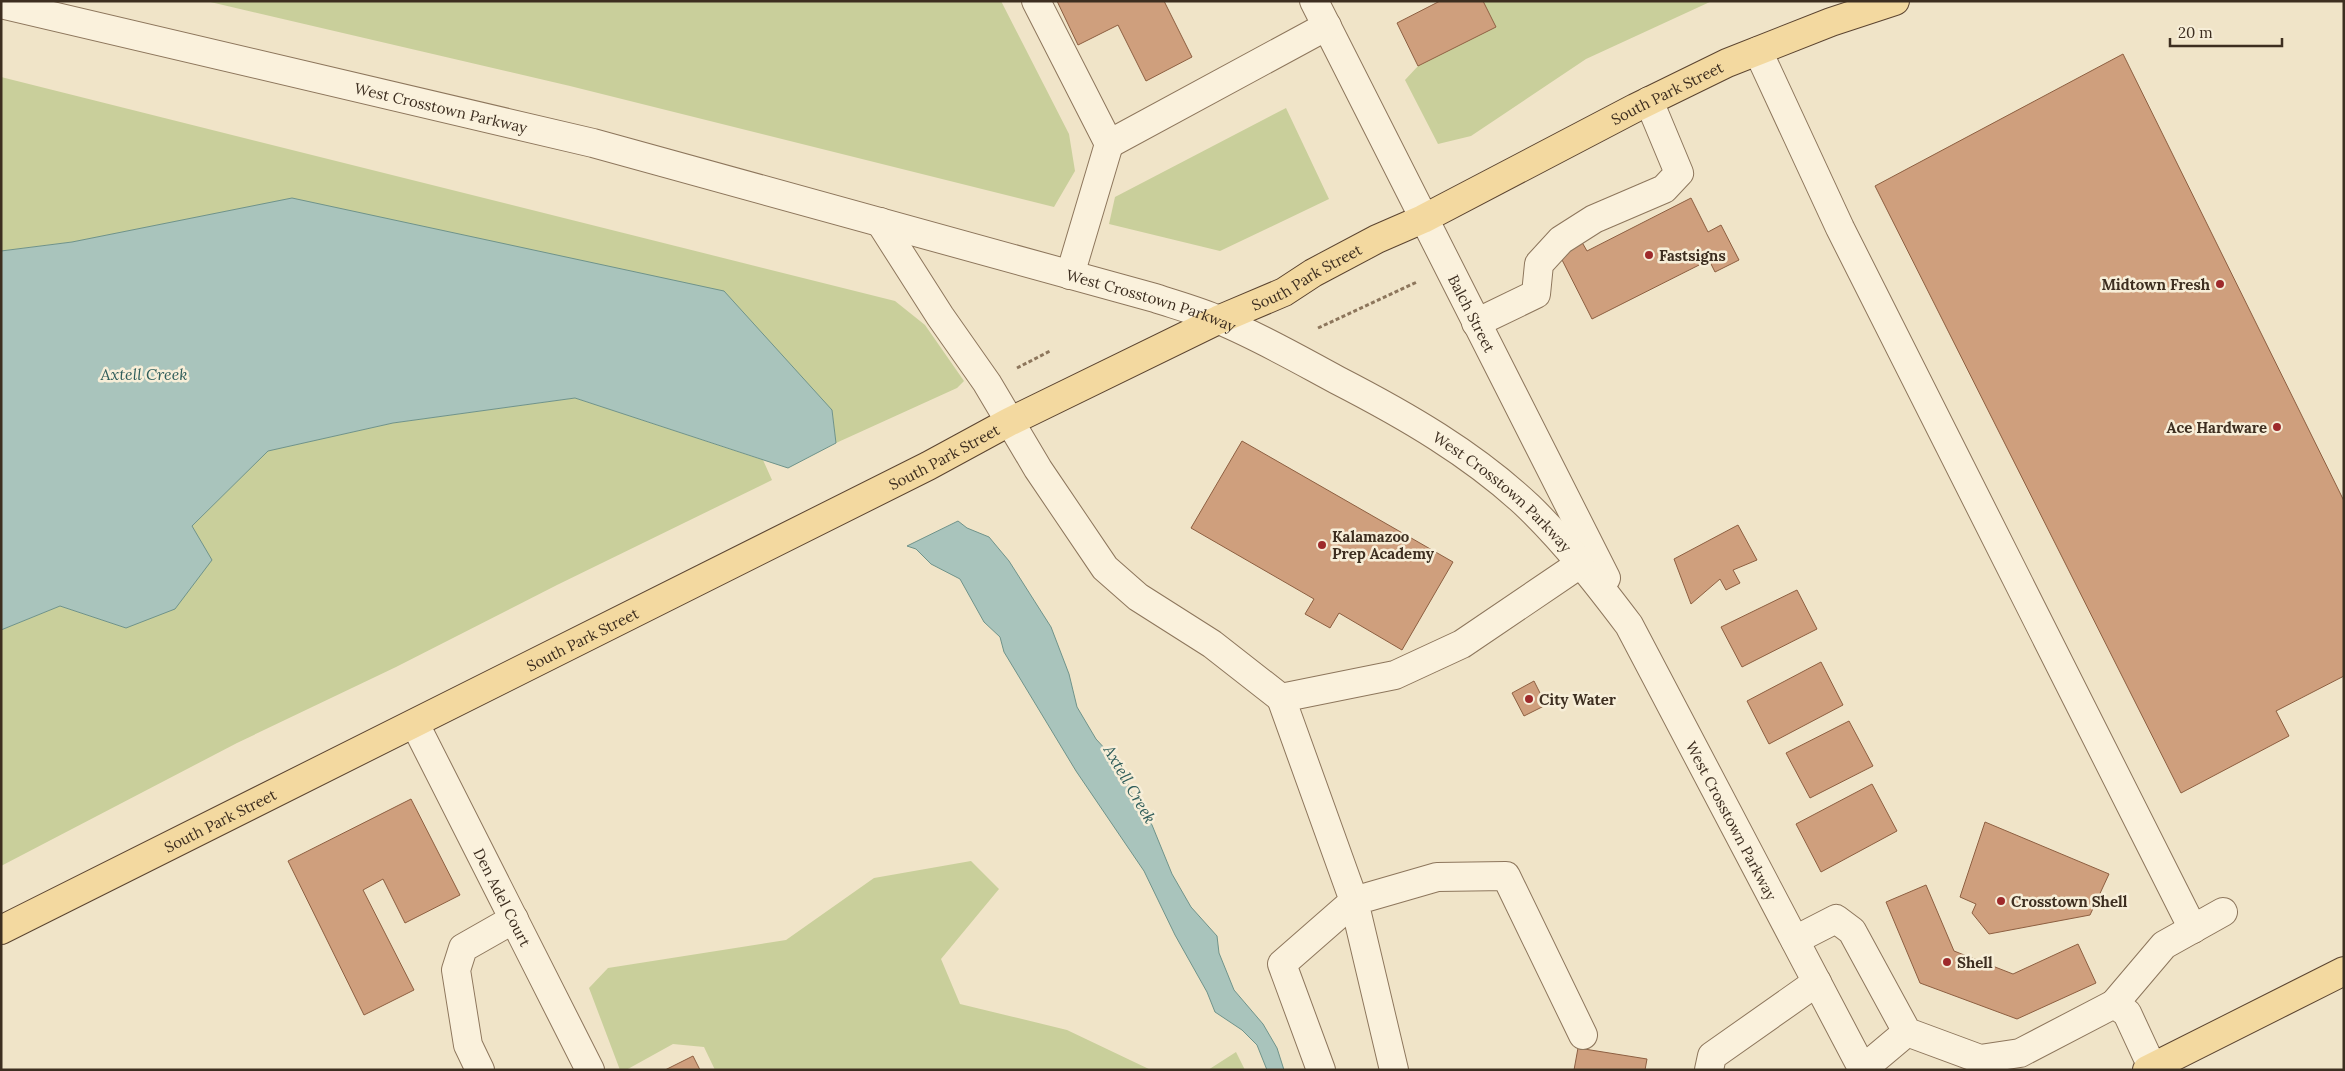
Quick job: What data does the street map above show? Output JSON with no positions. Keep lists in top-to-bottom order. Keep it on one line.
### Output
{"streets":{"main road":["South Park Street"],"street":["West Crosstown Parkway","Balch Street","Den Adel Court"]},"crossings":[["South Park Street","West Crosstown Parkway"],["South Park Street","Balch Street"],["South Park Street","Den Adel Court"],["West Crosstown Parkway","Balch Street"]],"water":["Axtell Creek"],"places":["Fastsigns","Midtown Fresh","Ace Hardware","Kalamazoo Prep Academy","City Water","Crosstown Shell","Shell"],"scale_bar":"20 m"}
